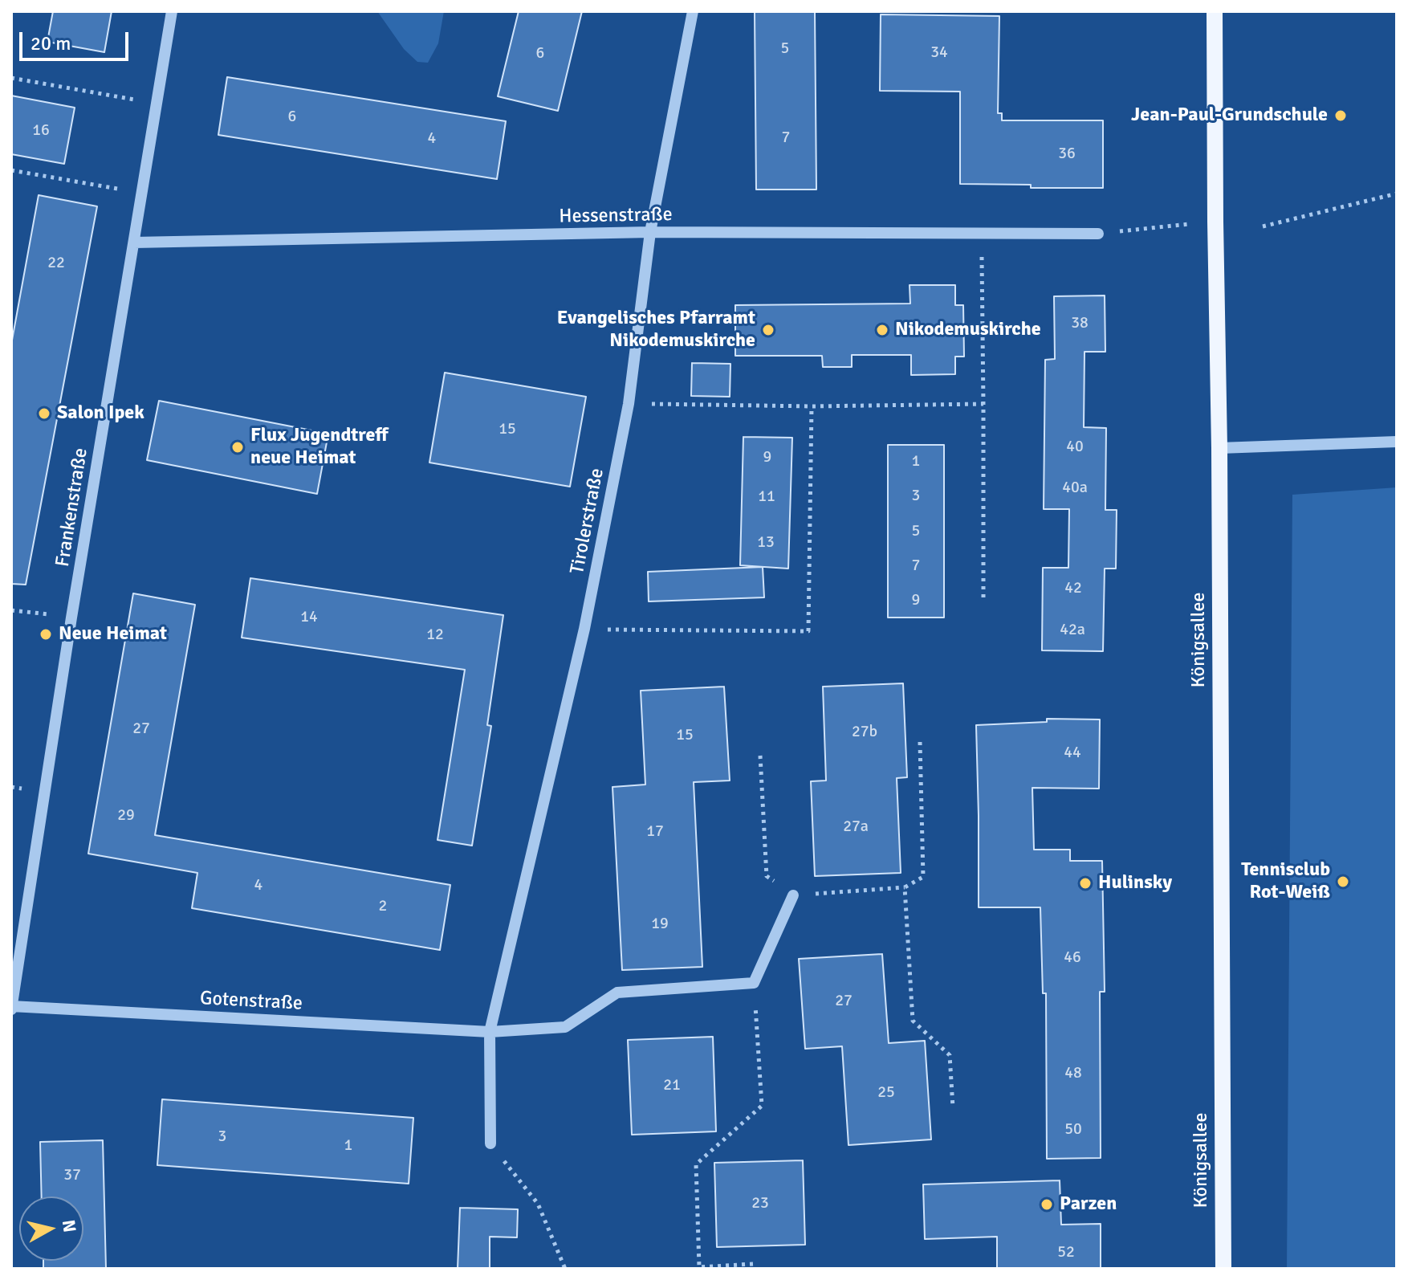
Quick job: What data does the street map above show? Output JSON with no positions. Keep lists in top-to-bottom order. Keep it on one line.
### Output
{"streets":{"main road":["Königsallee"],"street":["Hessenstraße","Frankenstraße","Tirolerstraße","Gotenstraße"]},"crossings":[["Hessenstraße","Frankenstraße"],["Hessenstraße","Tirolerstraße"],["Frankenstraße","Gotenstraße"],["Tirolerstraße","Gotenstraße"]],"places":["Jean-Paul-Grundschule","Evangelisches Pfarramt Nikodemuskirche","Nikodemuskirche","Salon Ipek","Flux Jugendtreff neue Heimat","Neue Heimat","Tennisclub Rot-Weiß","Hulinsky","Parzen"],"house_numbers":["5","34","6","6","16","7","4","36","22","38","15","40","9","1","40a","3","11","5","13","7","42","9","14","42a","12","27","27b","15","44","29","27a","17","4","2","19","46","27","48","21","25","50","3","1","37","23","52"],"scale_bar":"20 m","north":"right"}
